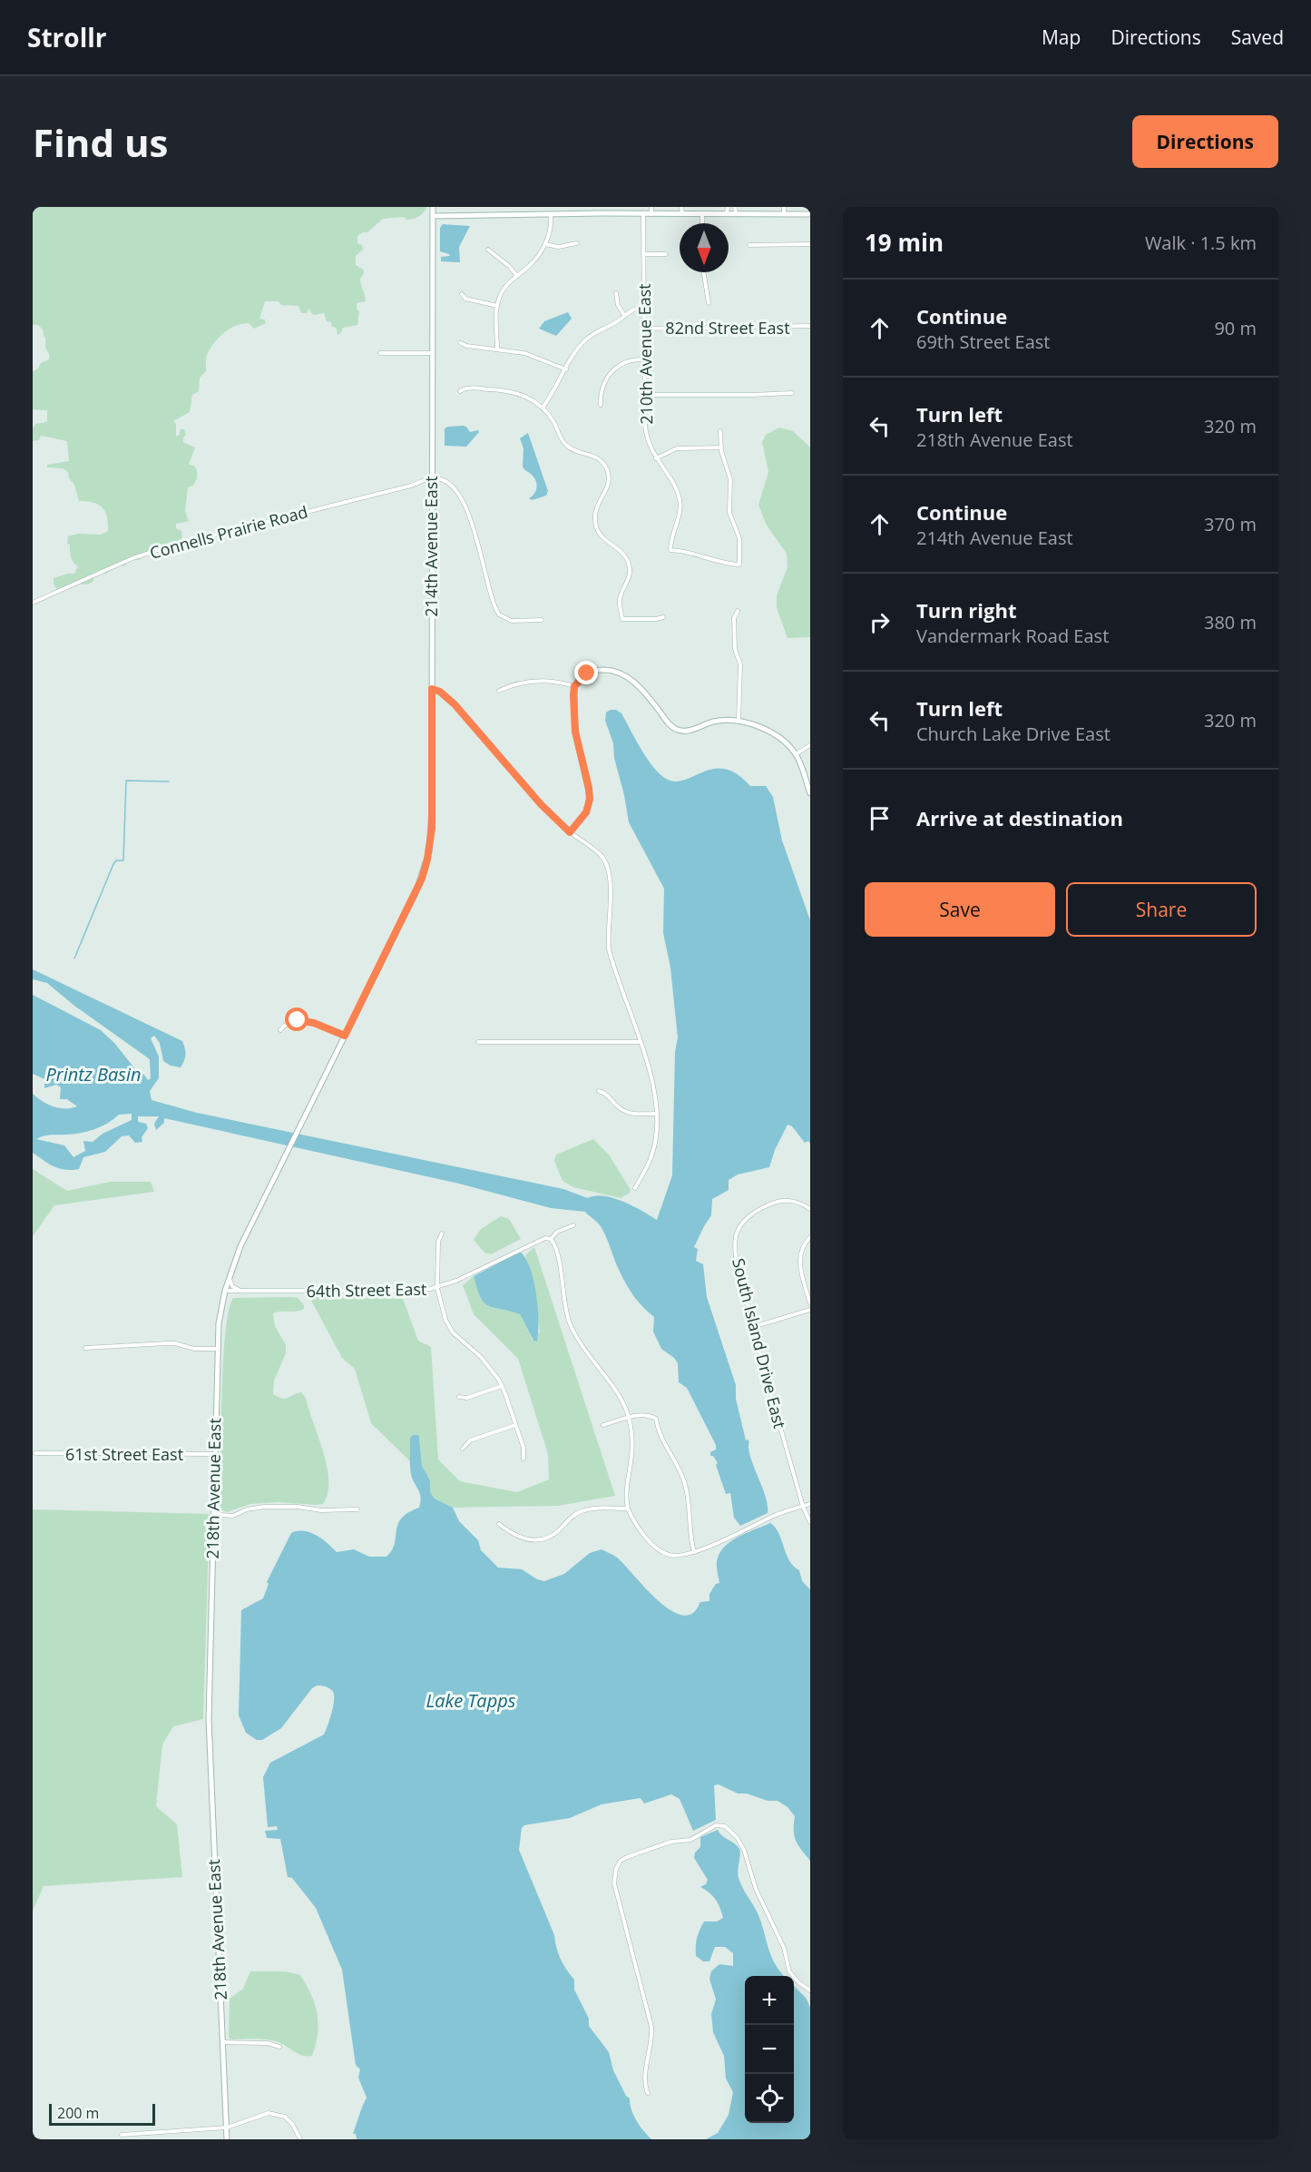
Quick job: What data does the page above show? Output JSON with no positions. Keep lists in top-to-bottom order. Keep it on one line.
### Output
{"streets":{"street":["82nd Street East","210th Avenue East","Connells Prairie Road","214th Avenue East","64th Street East","South Island Drive East","61st Street East","218th Avenue East"]},"crossings":[["82nd Street East","210th Avenue East"],["Connells Prairie Road","214th Avenue East"],["214th Avenue East","218th Avenue East"],["64th Street East","218th Avenue East"],["61st Street East","218th Avenue East"]],"water":["Printz Basin","Lake Tapps"],"scale_bar":"200 m","north":"bottom","page":{"header":"Strollr","nav":["Map","Directions","Saved"],"buttons":["Directions",["Save","Share"]],"title":"Find us","heading":["19 min","Walk · 1.5 km"],"list":[["Continue","69th Street East","90 m"],["Turn left","218th Avenue East","320 m"],["Continue","214th Avenue East","370 m"],["Turn right","Vandermark Road East","380 m"],["Turn left","Church Lake Drive East","320 m"],"Arrive at destination"],"map_buttons":["+","−"],"scale":"200 m"}}
